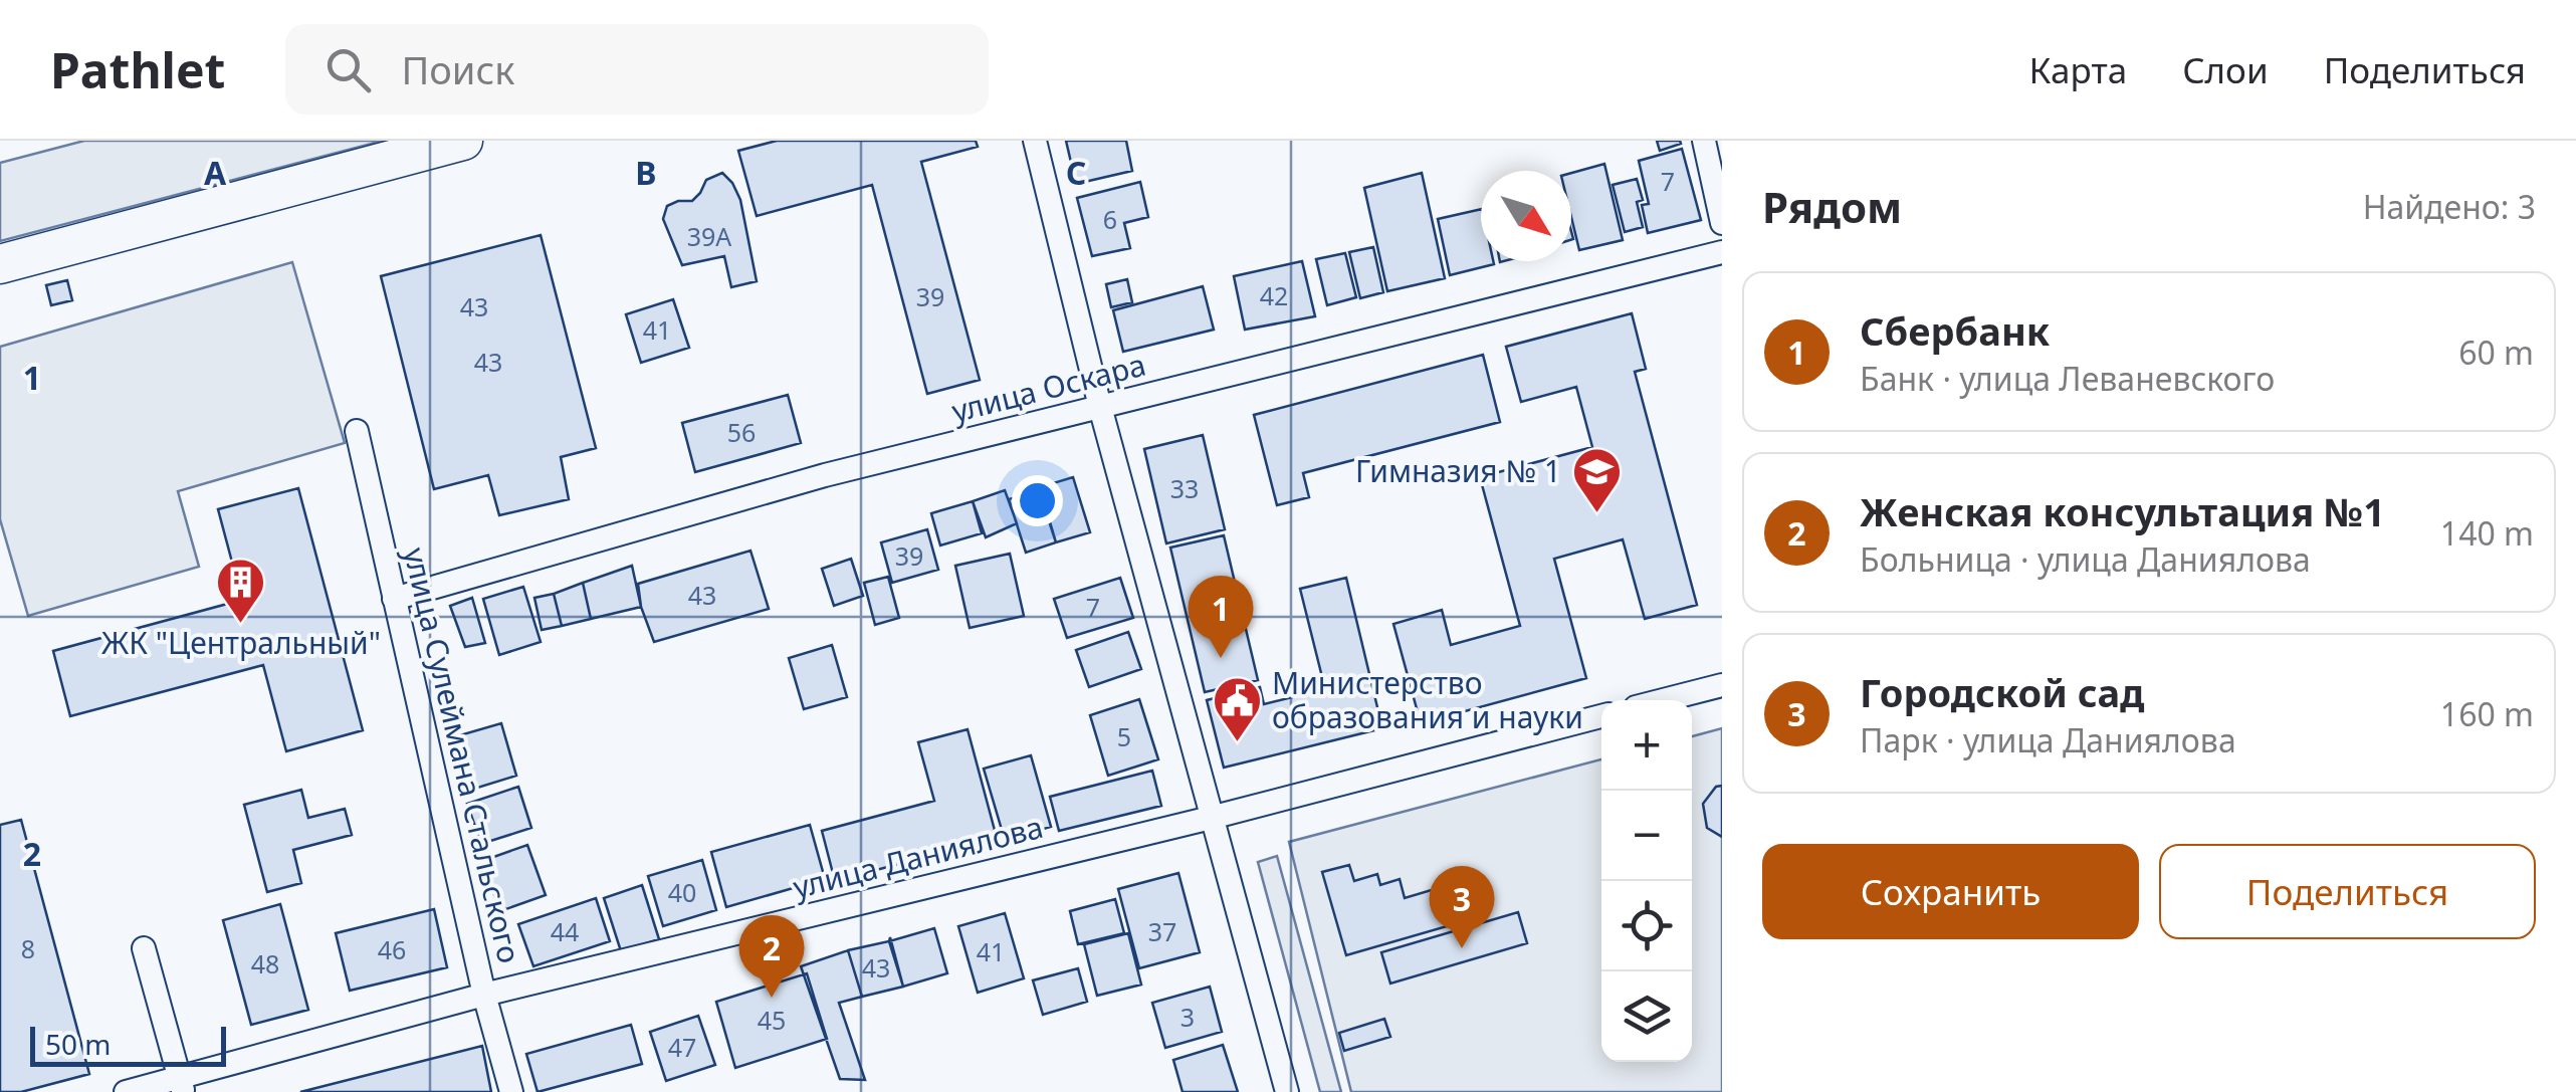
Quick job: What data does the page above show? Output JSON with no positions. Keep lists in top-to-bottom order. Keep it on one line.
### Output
{"streets":{"street":["улица Оскара","улица Сулеймана Стальского","улица Даниялова"]},"crossings":[["улица Оскара","улица Сулеймана Стальского"],["улица Сулеймана Стальского","улица Даниялова"]],"places":{"school or university":["Гимназия № 1"],"building":["ЖК \"Центральный\""],"public building":["Министерство образования и науки"]},"house_numbers":["7","6","39А","42","39","43","41","43","56","33","39","43","7","5","40","44","37","8","46","41","48","43","3","45","47"],"scale_bar":"50 m","north":"bottom right","page":{"header":"Pathlet","search":"Поиск","nav":["Карта","Слои","Поделиться"],"heading":["Рядом","Найдено: 3"],"list":[{"mark":"1","name":"Сбербанк","note":"Банк · улица Леваневского","value":"60 m"},{"mark":"2","name":"Женская консультация №1","note":"Больница · улица Даниялова","value":"140 m"},{"mark":"3","name":"Городской сад","note":"Парк · улица Даниялова","value":"160 m"}],"pins":["1","3","2"],"map_buttons":["+","−"],"buttons":["Сохранить","Поделиться"],"scale":"50 m"},"grid":{"columns":["A","B","C"],"rows":["1","2"]}}
